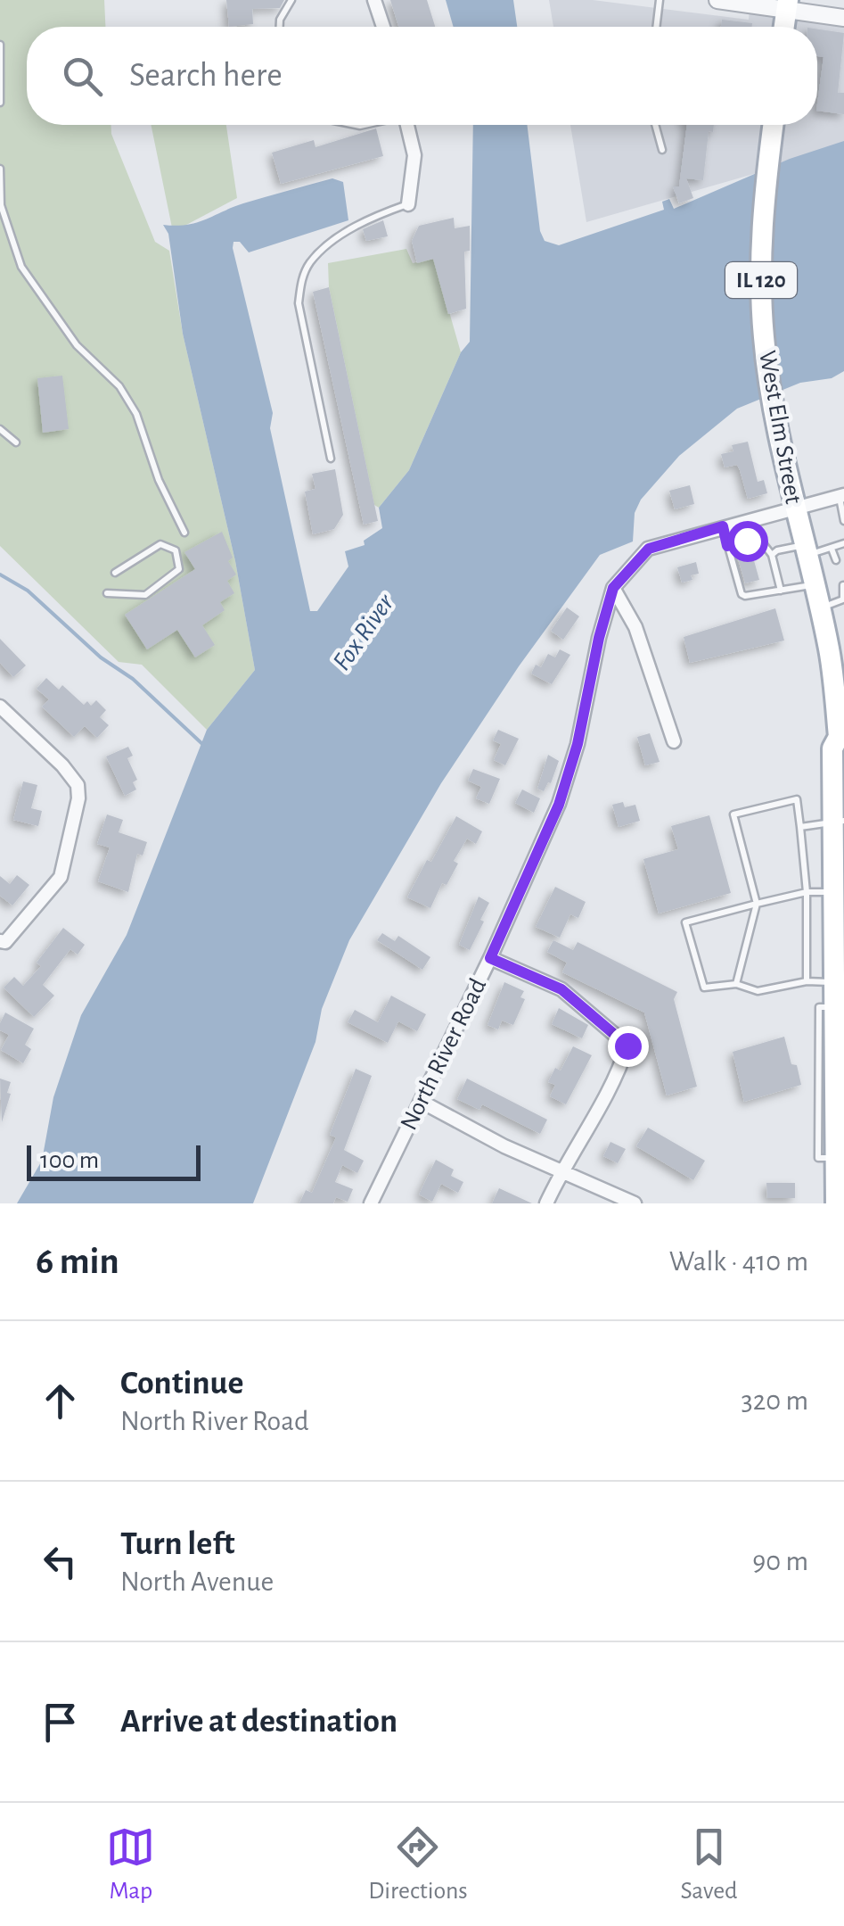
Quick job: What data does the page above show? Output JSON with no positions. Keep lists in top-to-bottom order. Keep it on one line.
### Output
{"streets":{"main road":["IL 120","West Elm Street"],"street":["North River Road"]},"crossings":[["West Elm Street","North River Road"]],"water":["Fox River"],"scale_bar":"100 m","page":{"search":"Search here","scale":"100 m","heading":["6 min","Walk · 410 m"],"list":[["Continue","North River Road","320 m"],["Turn left","North Avenue","90 m"],"Arrive at destination"],"nav":["Map","Directions","Saved"]}}
